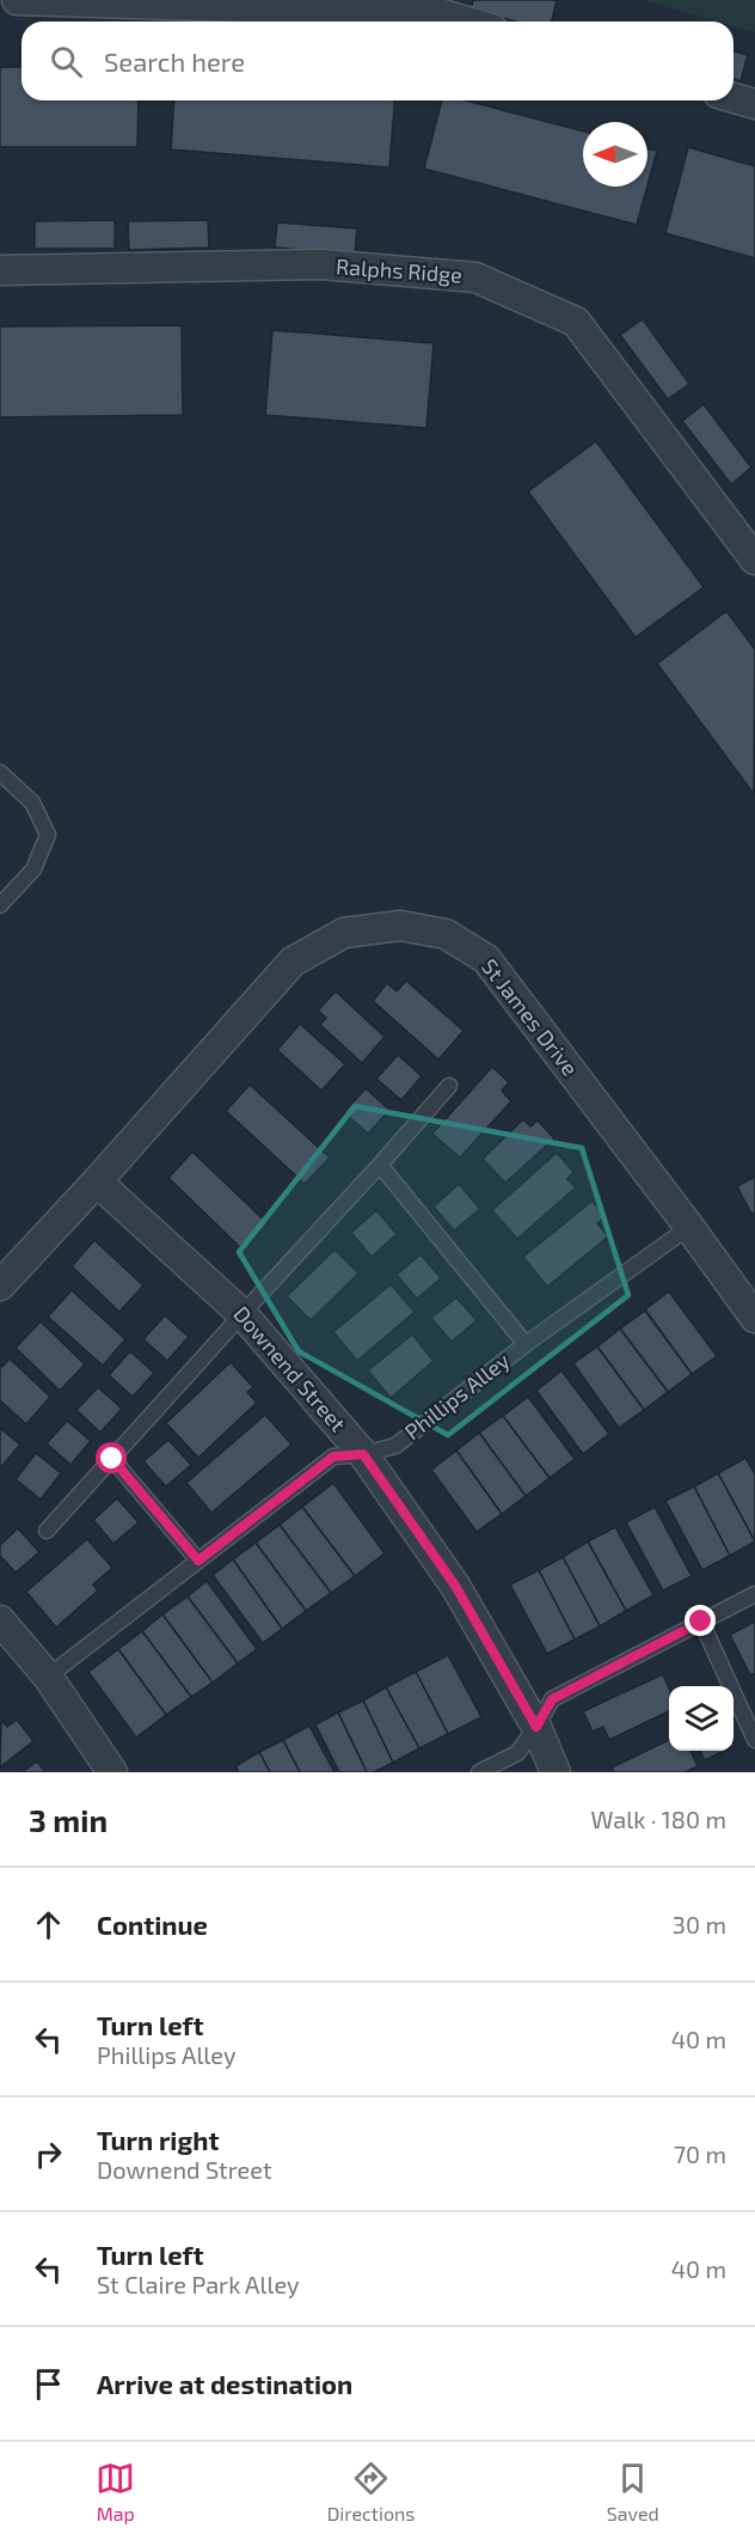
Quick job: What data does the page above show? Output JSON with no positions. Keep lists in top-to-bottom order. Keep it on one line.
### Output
{"streets":{"street":["Ralphs Ridge","St James Drive","Downend Street"],"lane":["Phillips Alley"]},"crossings":[["St James Drive","Downend Street"],["St James Drive","Phillips Alley"],["Downend Street","Phillips Alley"]],"north":"left","page":{"search":"Search here","heading":["3 min","Walk · 180 m"],"list":[["Continue","30 m"],["Turn left","Phillips Alley","40 m"],["Turn right","Downend Street","70 m"],["Turn left","St Claire Park Alley","40 m"],"Arrive at destination"],"nav":["Map","Directions","Saved"]}}
